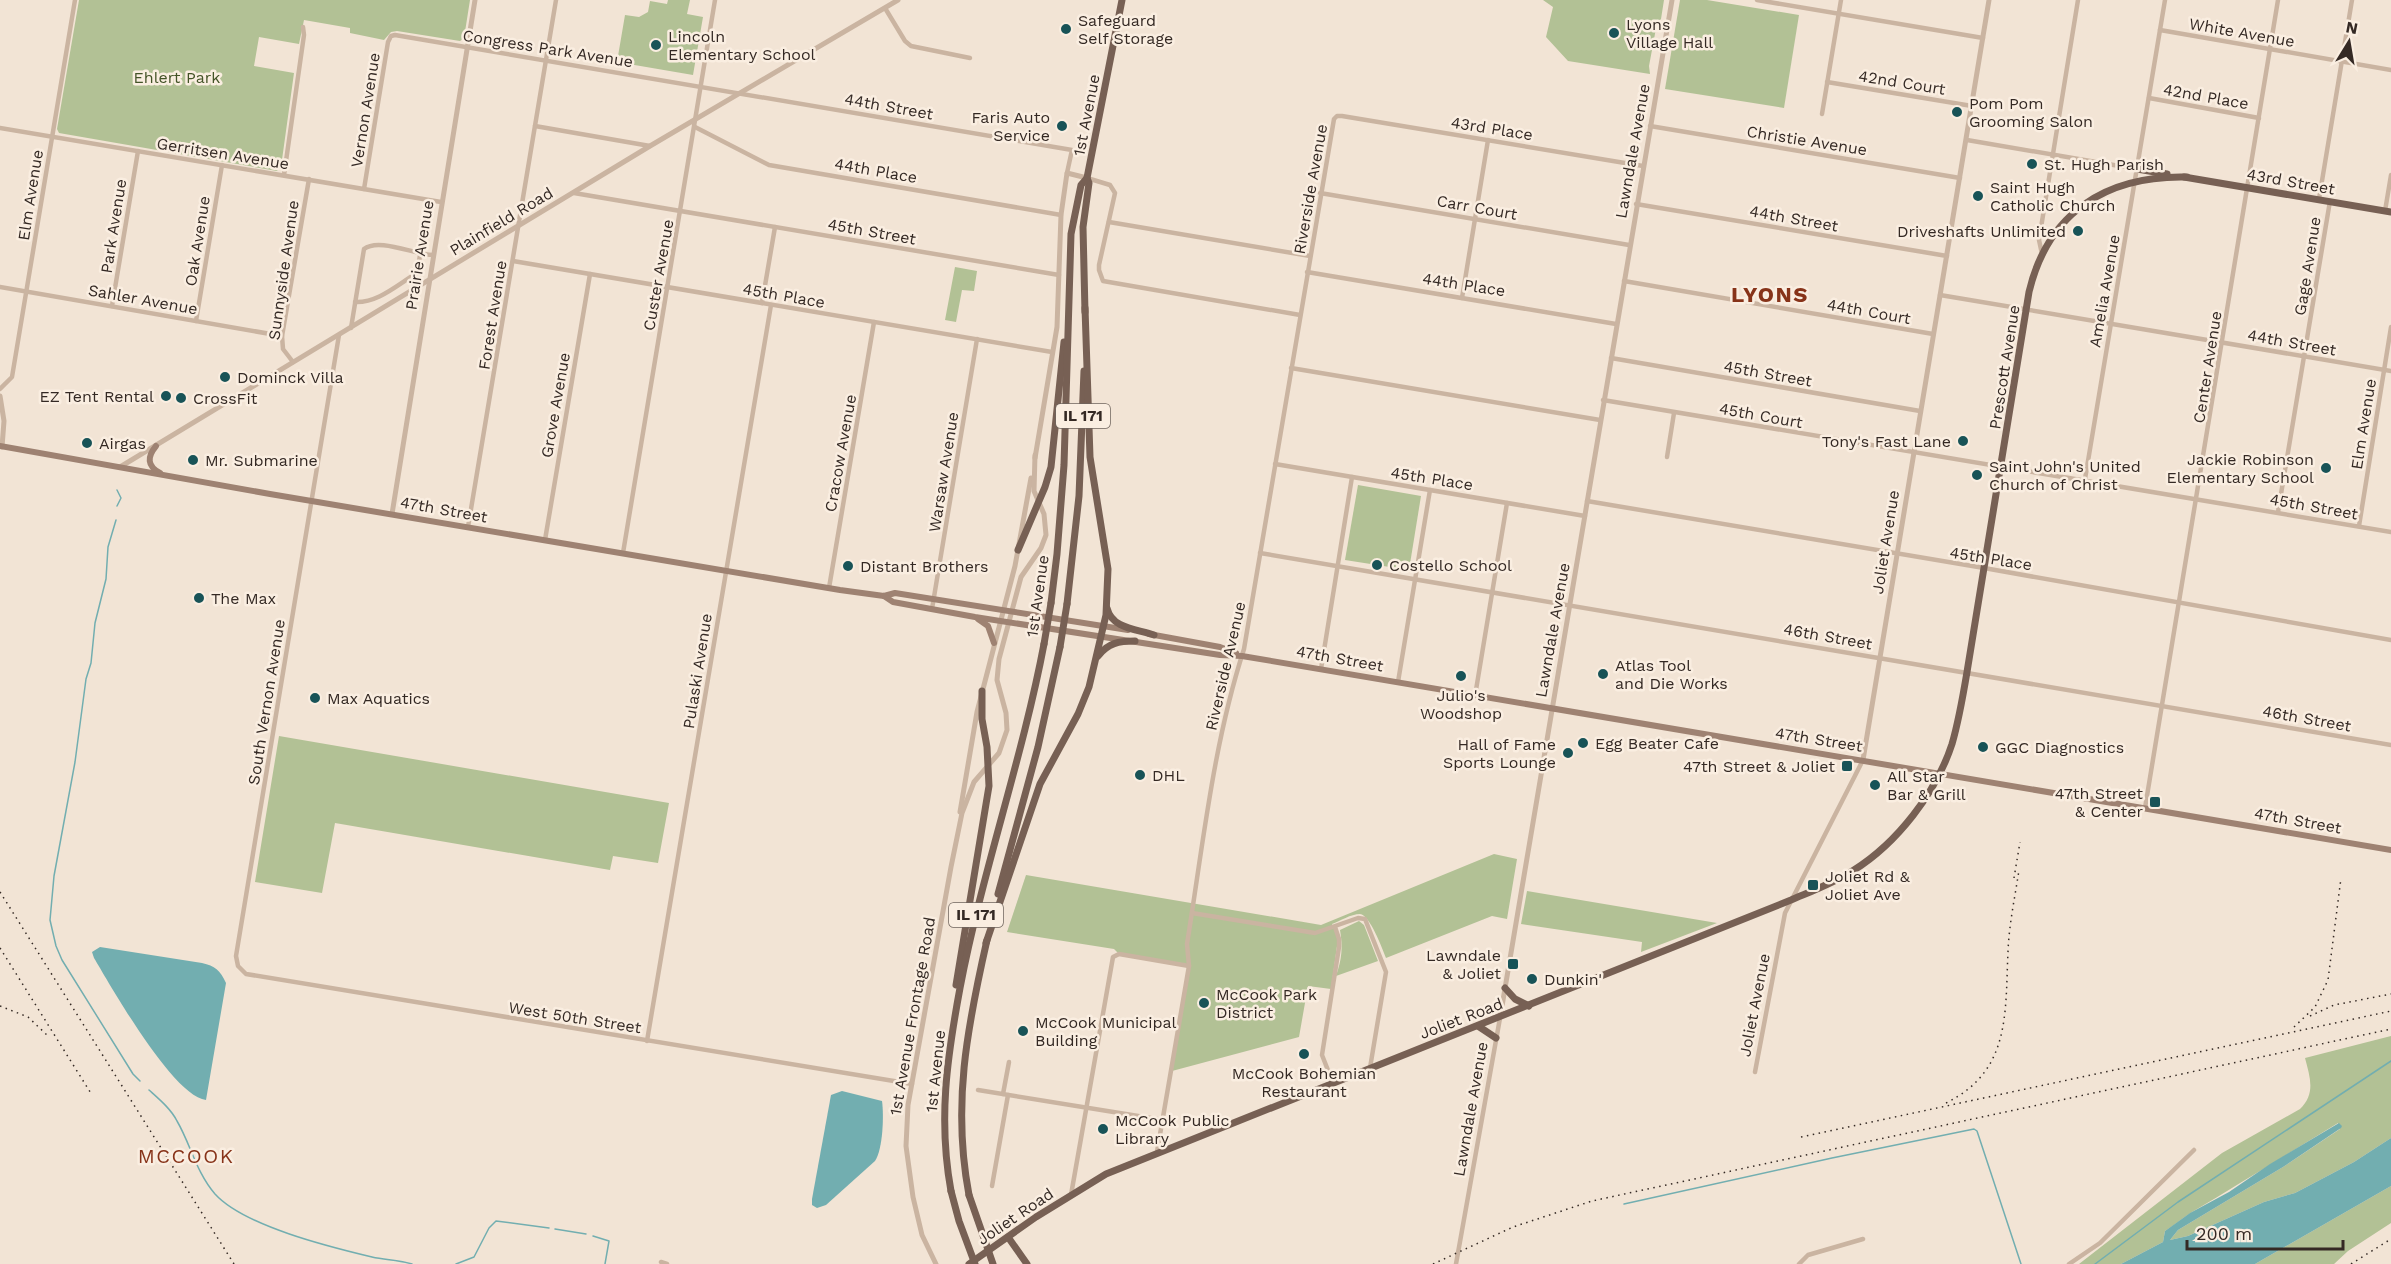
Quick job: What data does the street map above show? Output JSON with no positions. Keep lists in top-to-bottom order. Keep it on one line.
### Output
{"streets":{"main road":["1st Avenue","43rd Street","Prescott Avenue","IL 171","47th Street","Joliet Road"],"street":["White Avenue","Congress Park Avenue","42nd Court","42nd Place","44th Street","Vernon Avenue","43rd Place","Christie Avenue","Lawndale Avenue","Gerritsen Avenue","44th Place","Riverside Avenue","Elm Avenue","Carr Court","Plainfield Road","Park Avenue","45th Street","Oak Avenue","Prairie Avenue","Gage Avenue","Sunnyside Avenue","Custer Avenue","Amelia Avenue","45th Place","Sahler Avenue","44th Court","Forest Avenue","Center Avenue","Grove Avenue","45th Court","Cracow Avenue","Warsaw Avenue","Joliet Avenue","46th Street","Pulaski Avenue","South Vernon Avenue","1st Avenue Frontage Road","West 50th Street"]},"crossings":[["White Avenue","Gage Avenue"],["White Avenue","Amelia Avenue"],["White Avenue","Center Avenue"],["Congress Park Avenue","44th Street"],["Congress Park Avenue","Vernon Avenue"],["Congress Park Avenue","Prairie Avenue"],["Congress Park Avenue","Custer Avenue"],["Congress Park Avenue","Forest Avenue"],["42nd Court","Joliet Avenue"],["42nd Place","Amelia Avenue"],["42nd Place","Center Avenue"],["44th Street","1st Avenue"],["44th Street","Lawndale Avenue"],["44th Street","Elm Avenue"],["44th Street","Plainfield Road"],["44th Street","Gage Avenue"],["44th Street","Custer Avenue"],["44th Street","Amelia Avenue"],["44th Street","Prescott Avenue"],["44th Street","Center Avenue"],["44th Street","Joliet Avenue"],["Vernon Avenue","Gerritsen Avenue"],["1st Avenue","1st Avenue Frontage Road"],["43rd Place","Lawndale Avenue"],["43rd Place","Riverside Avenue"],["Christie Avenue","Lawndale Avenue"],["Christie Avenue","Joliet Avenue"],["Lawndale Avenue","44th Place"],["Lawndale Avenue","Carr Court"],["Lawndale Avenue","45th Street"],["Lawndale Avenue","45th Place"],["Lawndale Avenue","44th Court"],["Lawndale Avenue","45th Court"],["Lawndale Avenue","47th Street"],["Lawndale Avenue","46th Street"],["Lawndale Avenue","Joliet Road"],["Gerritsen Avenue","Elm Avenue"],["Gerritsen Avenue","Park Avenue"],["Gerritsen Avenue","Oak Avenue"],["Gerritsen Avenue","Prairie Avenue"],["Gerritsen Avenue","Sunnyside Avenue"],["44th Place","Riverside Avenue"],["44th Place","Plainfield Road"],["44th Place","Custer Avenue"],["44th Place","1st Avenue Frontage Road"],["43rd Street","Gage Avenue"],["43rd Street","Center Avenue"],["Riverside Avenue","Carr Court"],["Riverside Avenue","45th Place"],["Riverside Avenue","47th Street"],["Riverside Avenue","46th Street"],["Riverside Avenue","Joliet Road"],["Elm Avenue","45th Street"],["Elm Avenue","Sahler Avenue"],["Plainfield Road","Prairie Avenue"],["Plainfield Road","Sunnyside Avenue"],["Plainfield Road","Custer Avenue"],["Plainfield Road","Forest Avenue"],["Plainfield Road","47th Street"],["Plainfield Road","South Vernon Avenue"],["Park Avenue","Sahler Avenue"],["45th Street","Gage Avenue"],["45th Street","Custer Avenue"],["45th Street","Amelia Avenue"],["45th Street","Prescott Avenue"],["45th Street","Center Avenue"],["45th Street","45th Court"],["45th Street","Joliet Avenue"],["45th Street","1st Avenue Frontage Road"],["Oak Avenue","Sahler Avenue"],["Prairie Avenue","47th Street"],["Sunnyside Avenue","Sahler Avenue"],["Custer Avenue","45th Place"],["Custer Avenue","47th Street"],["45th Place","Forest Avenue"],["45th Place","Prescott Avenue"],["45th Place","Center Avenue"],["45th Place","Grove Avenue"],["45th Place","Cracow Avenue"],["45th Place","Warsaw Avenue"],["45th Place","Joliet Avenue"],["45th Place","Pulaski Avenue"],["45th Place","1st Avenue Frontage Road"],["44th Court","Joliet Avenue"],["Forest Avenue","47th Street"],["Prescott Avenue","47th Street"],["Prescott Avenue","46th Street"],["Prescott Avenue","Joliet Road"],["Center Avenue","47th Street"],["Center Avenue","46th Street"],["Grove Avenue","47th Street"],["45th Court","Joliet Avenue"],["Cracow Avenue","47th Street"],["Warsaw Avenue","47th Street"],["47th Street","Joliet Avenue"],["47th Street","Pulaski Avenue"],["47th Street","South Vernon Avenue"],["47th Street","1st Avenue Frontage Road"],["47th Street","Joliet Road"],["Joliet Avenue","46th Street"],["Joliet Avenue","Joliet Road"],["Pulaski Avenue","West 50th Street"],["South Vernon Avenue","West 50th Street"],["1st Avenue Frontage Road","West 50th Street"]],"districts":["LYONS","MCCOOK"],"parks":["Ehlert Park"],"places":{"other":["Safeguard Self Storage","Lyons Village Hall","Lincoln Elementary School","Pom Pom Grooming Salon","Faris Auto Service","St. Hugh Parish","Saint Hugh Catholic Church","Driveshafts Unlimited","Dominck Villa","EZ Tent Rental","CrossFit","Tony's Fast Lane","Airgas","Mr. Submarine","Jackie Robinson Elementary School","Saint John's United Church of Christ","Costello School","Distant Brothers","The Max","Atlas Tool and Die Works","Julio's Woodshop","Max Aquatics","Egg Beater Cafe","GGC Diagnostics","Hall of Fame Sports Lounge","DHL","All Star Bar & Grill","Dunkin'","McCook Park District","McCook Municipal Building","McCook Bohemian Restaurant","McCook Public Library"],"transit":["47th Street & Joliet","47th Street & Center","Joliet Rd & Joliet Ave","Lawndale & Joliet"]},"scale_bar":"200 m","north":"top"}
